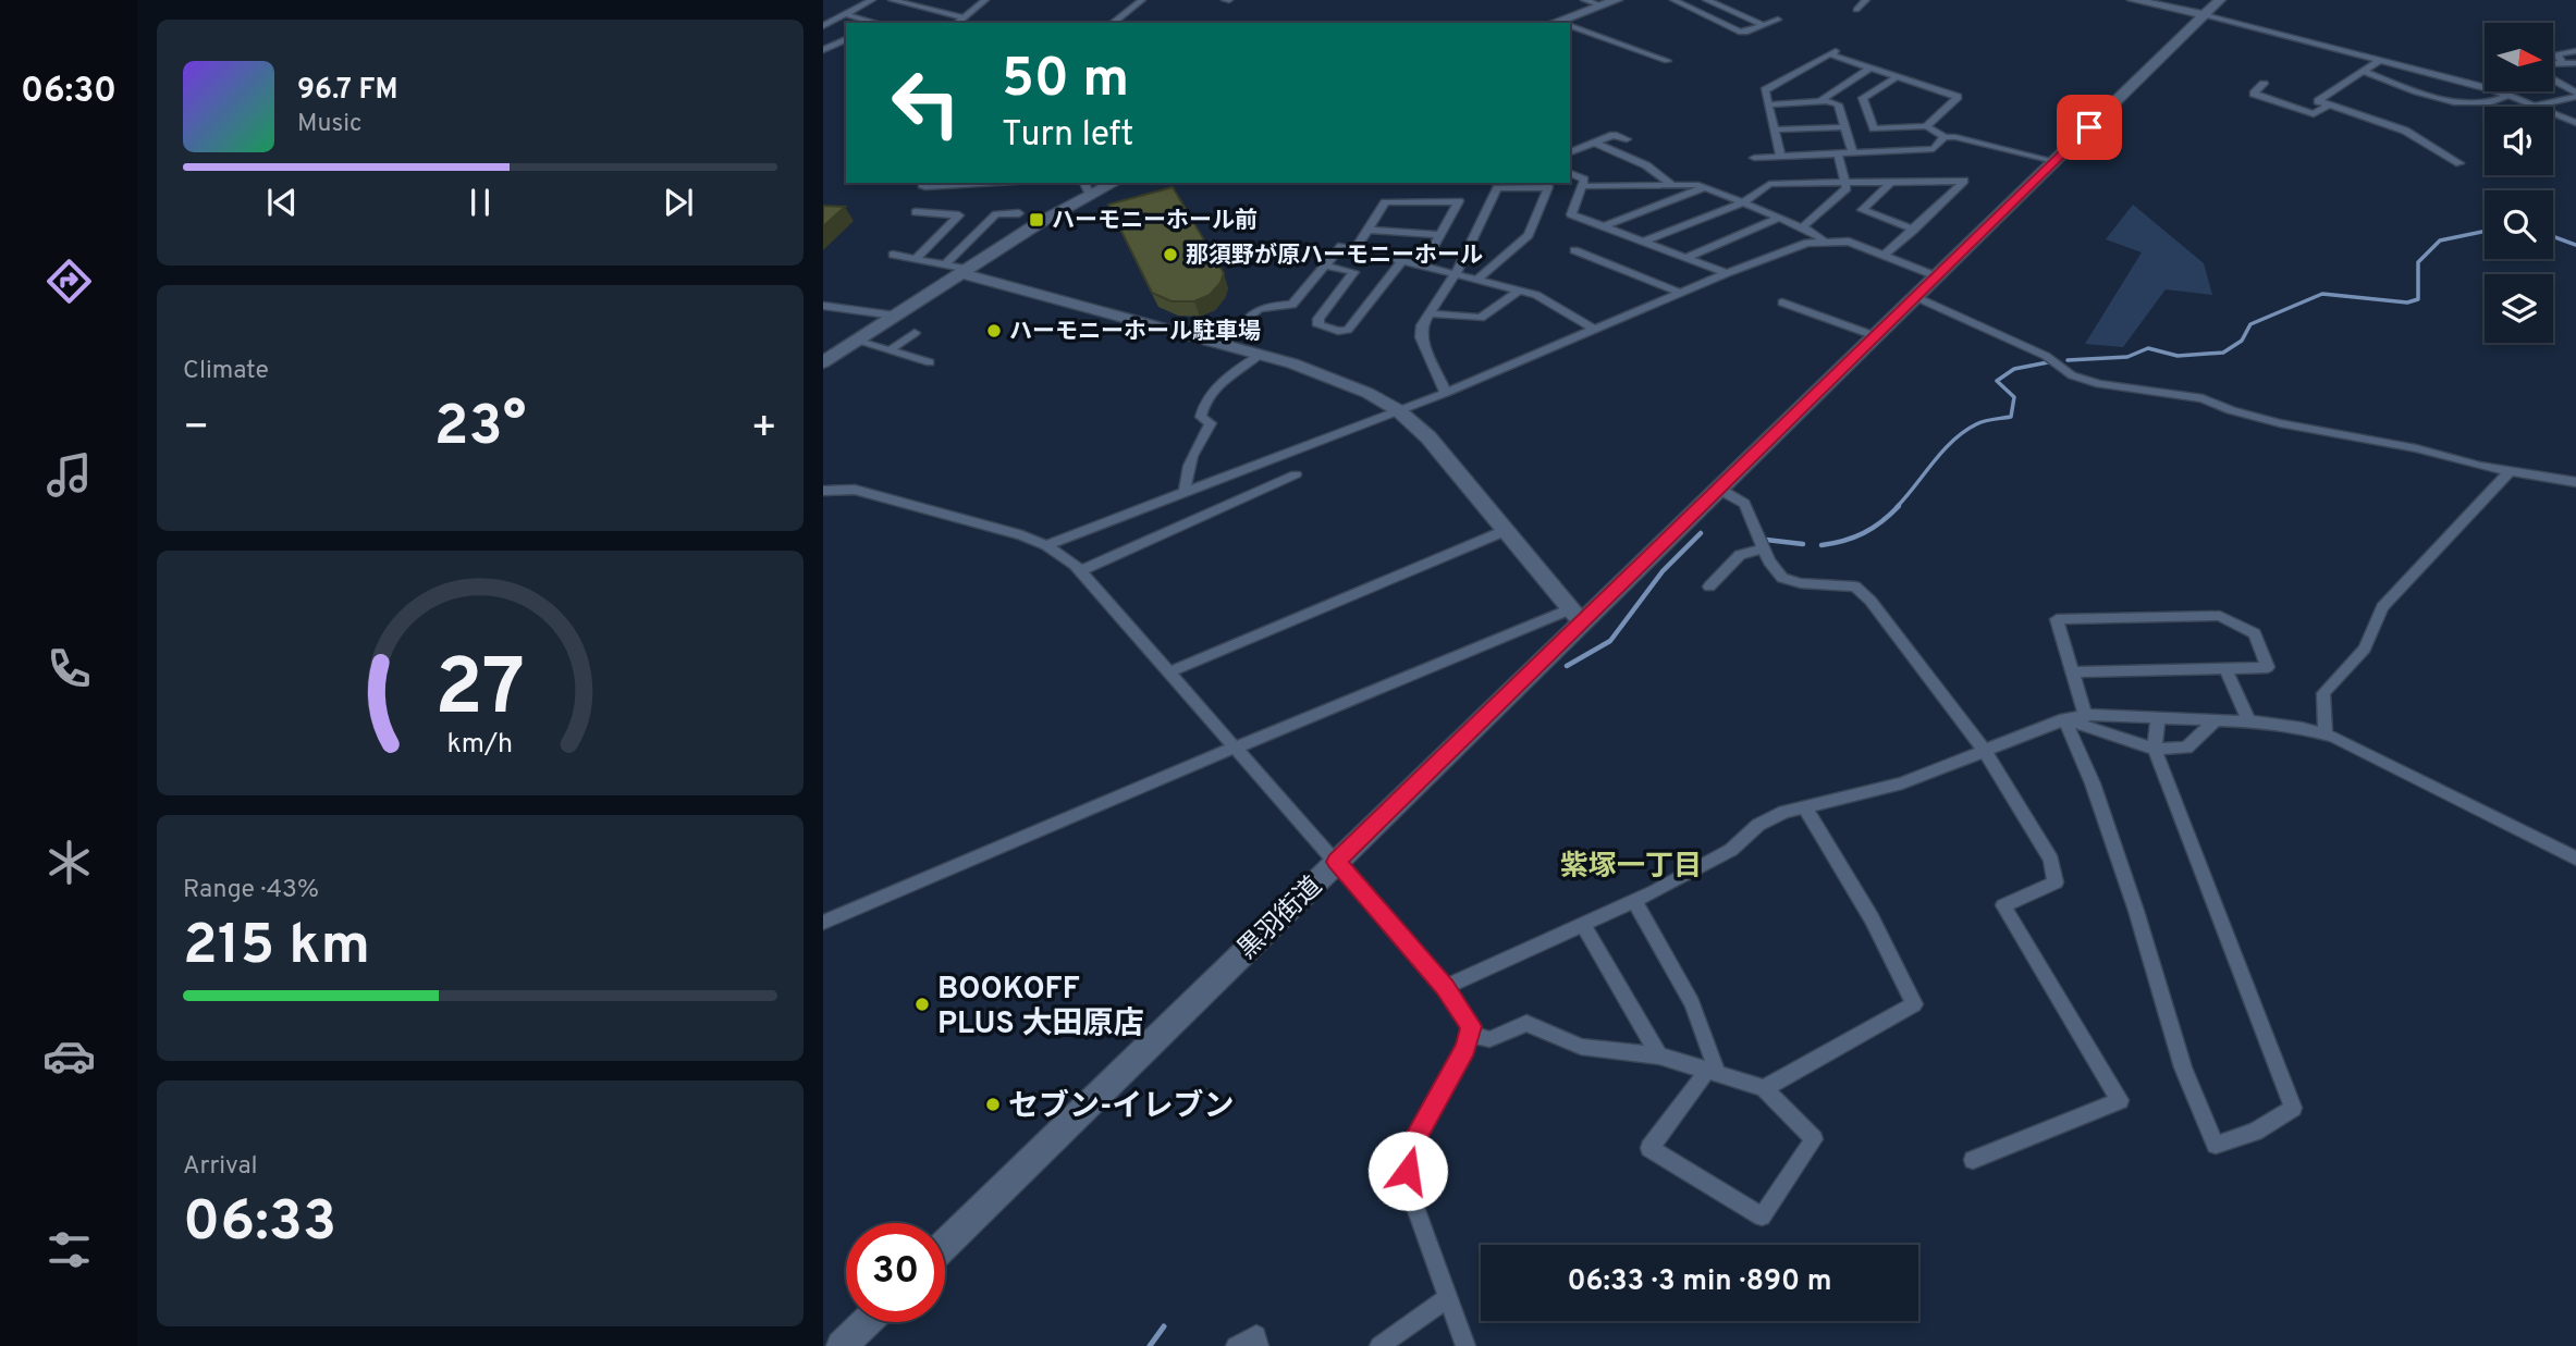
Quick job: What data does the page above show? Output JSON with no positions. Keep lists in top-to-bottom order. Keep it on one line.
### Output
{"streets":{"street":["黒羽街道"]},"districts":["紫塚一丁目"],"places":{"transit":["ハーモニーホール前"],"other":["那須野が原ハーモニーホール","ハーモニーホール駐車場","BOOKOFF PLUS 大田原店","セブン-イレブン"]},"north":"right","page":{"tabs":"06:30","turn":["50 m","Turn left"],"song":["96.7 FM","Music"],"tile":["Climate",["Range · 43%","215 km"],["Arrival","06:33"]],"heat":["−","23°","+"],"limit":"30","trip":"06:33 · 3 min · 890 m","gauge":["27","km/h"]}}
